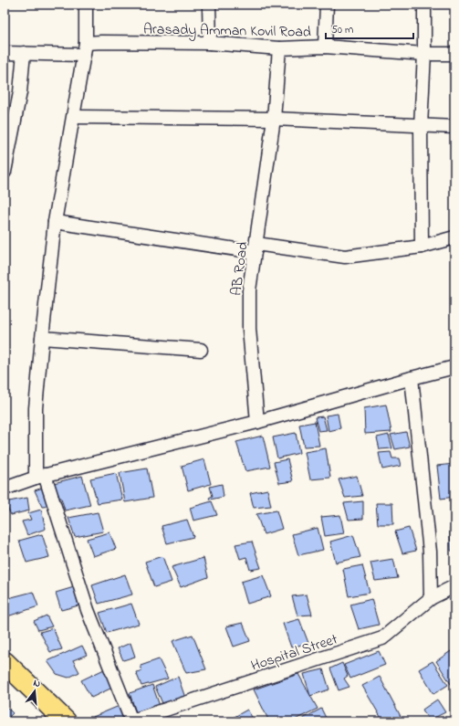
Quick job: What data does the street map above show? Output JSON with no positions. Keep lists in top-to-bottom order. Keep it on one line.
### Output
{"streets":{"street":["Arasady Amman Kovil Road","AB Road","Hospital Street"]},"crossings":[["Arasady Amman Kovil Road","AB Road"]],"scale_bar":"50 m","north":"top"}
